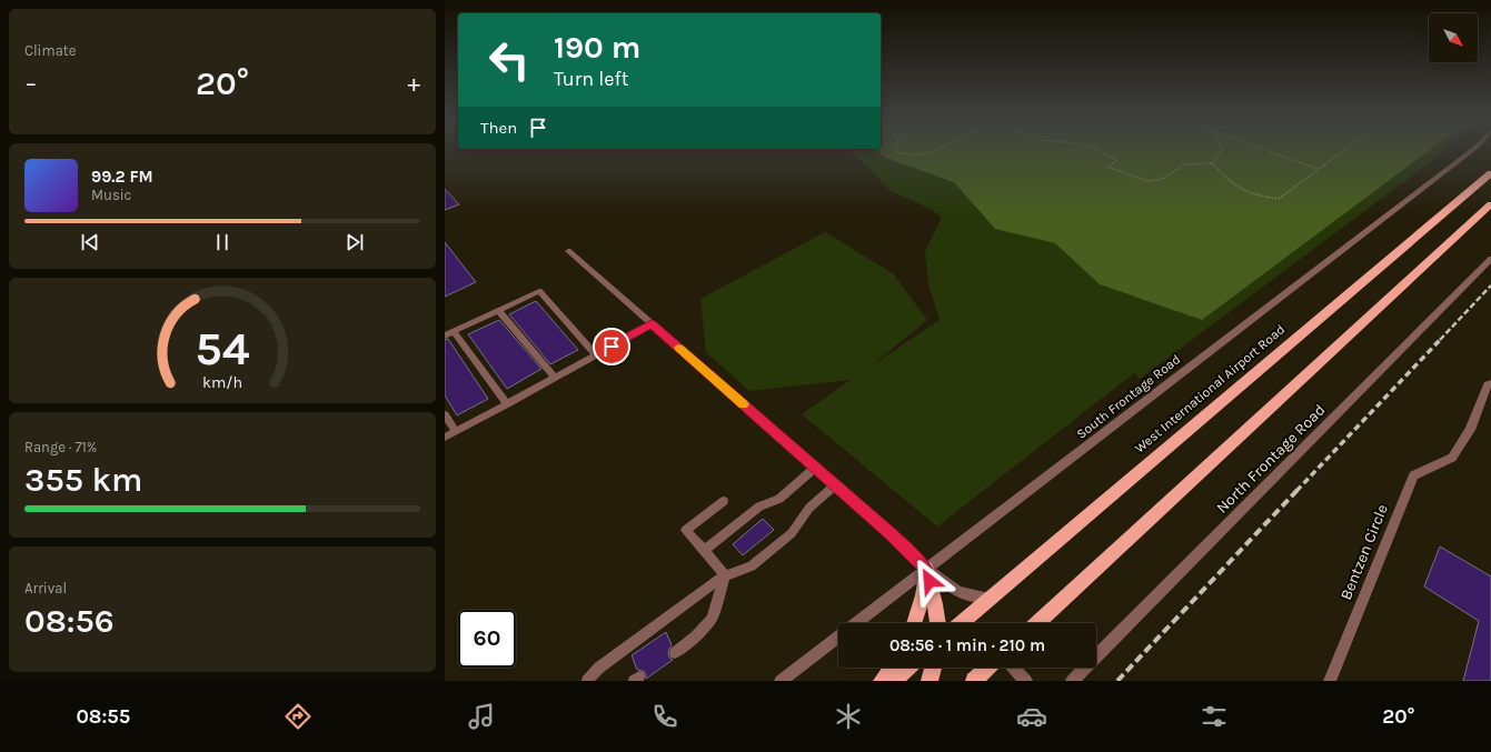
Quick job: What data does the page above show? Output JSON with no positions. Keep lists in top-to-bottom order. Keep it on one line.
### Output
{"streets":{"main road":["West International Airport Road"],"street":["South Frontage Road","North Frontage Road","Bentzen Circle"]},"north":"bottom right","page":{"tile":["Climate",["Range · 71%","355 km"],["Arrival","08:56"]],"turn":["190 m","Turn left"],"heat":["−","20°","+"],"then":"Then","song":["99.2 FM","Music"],"limit":"60","trip":"08:56 · 1 min · 210 m","tabs":["08:55","20°"],"gauge":["54","km/h"]}}
